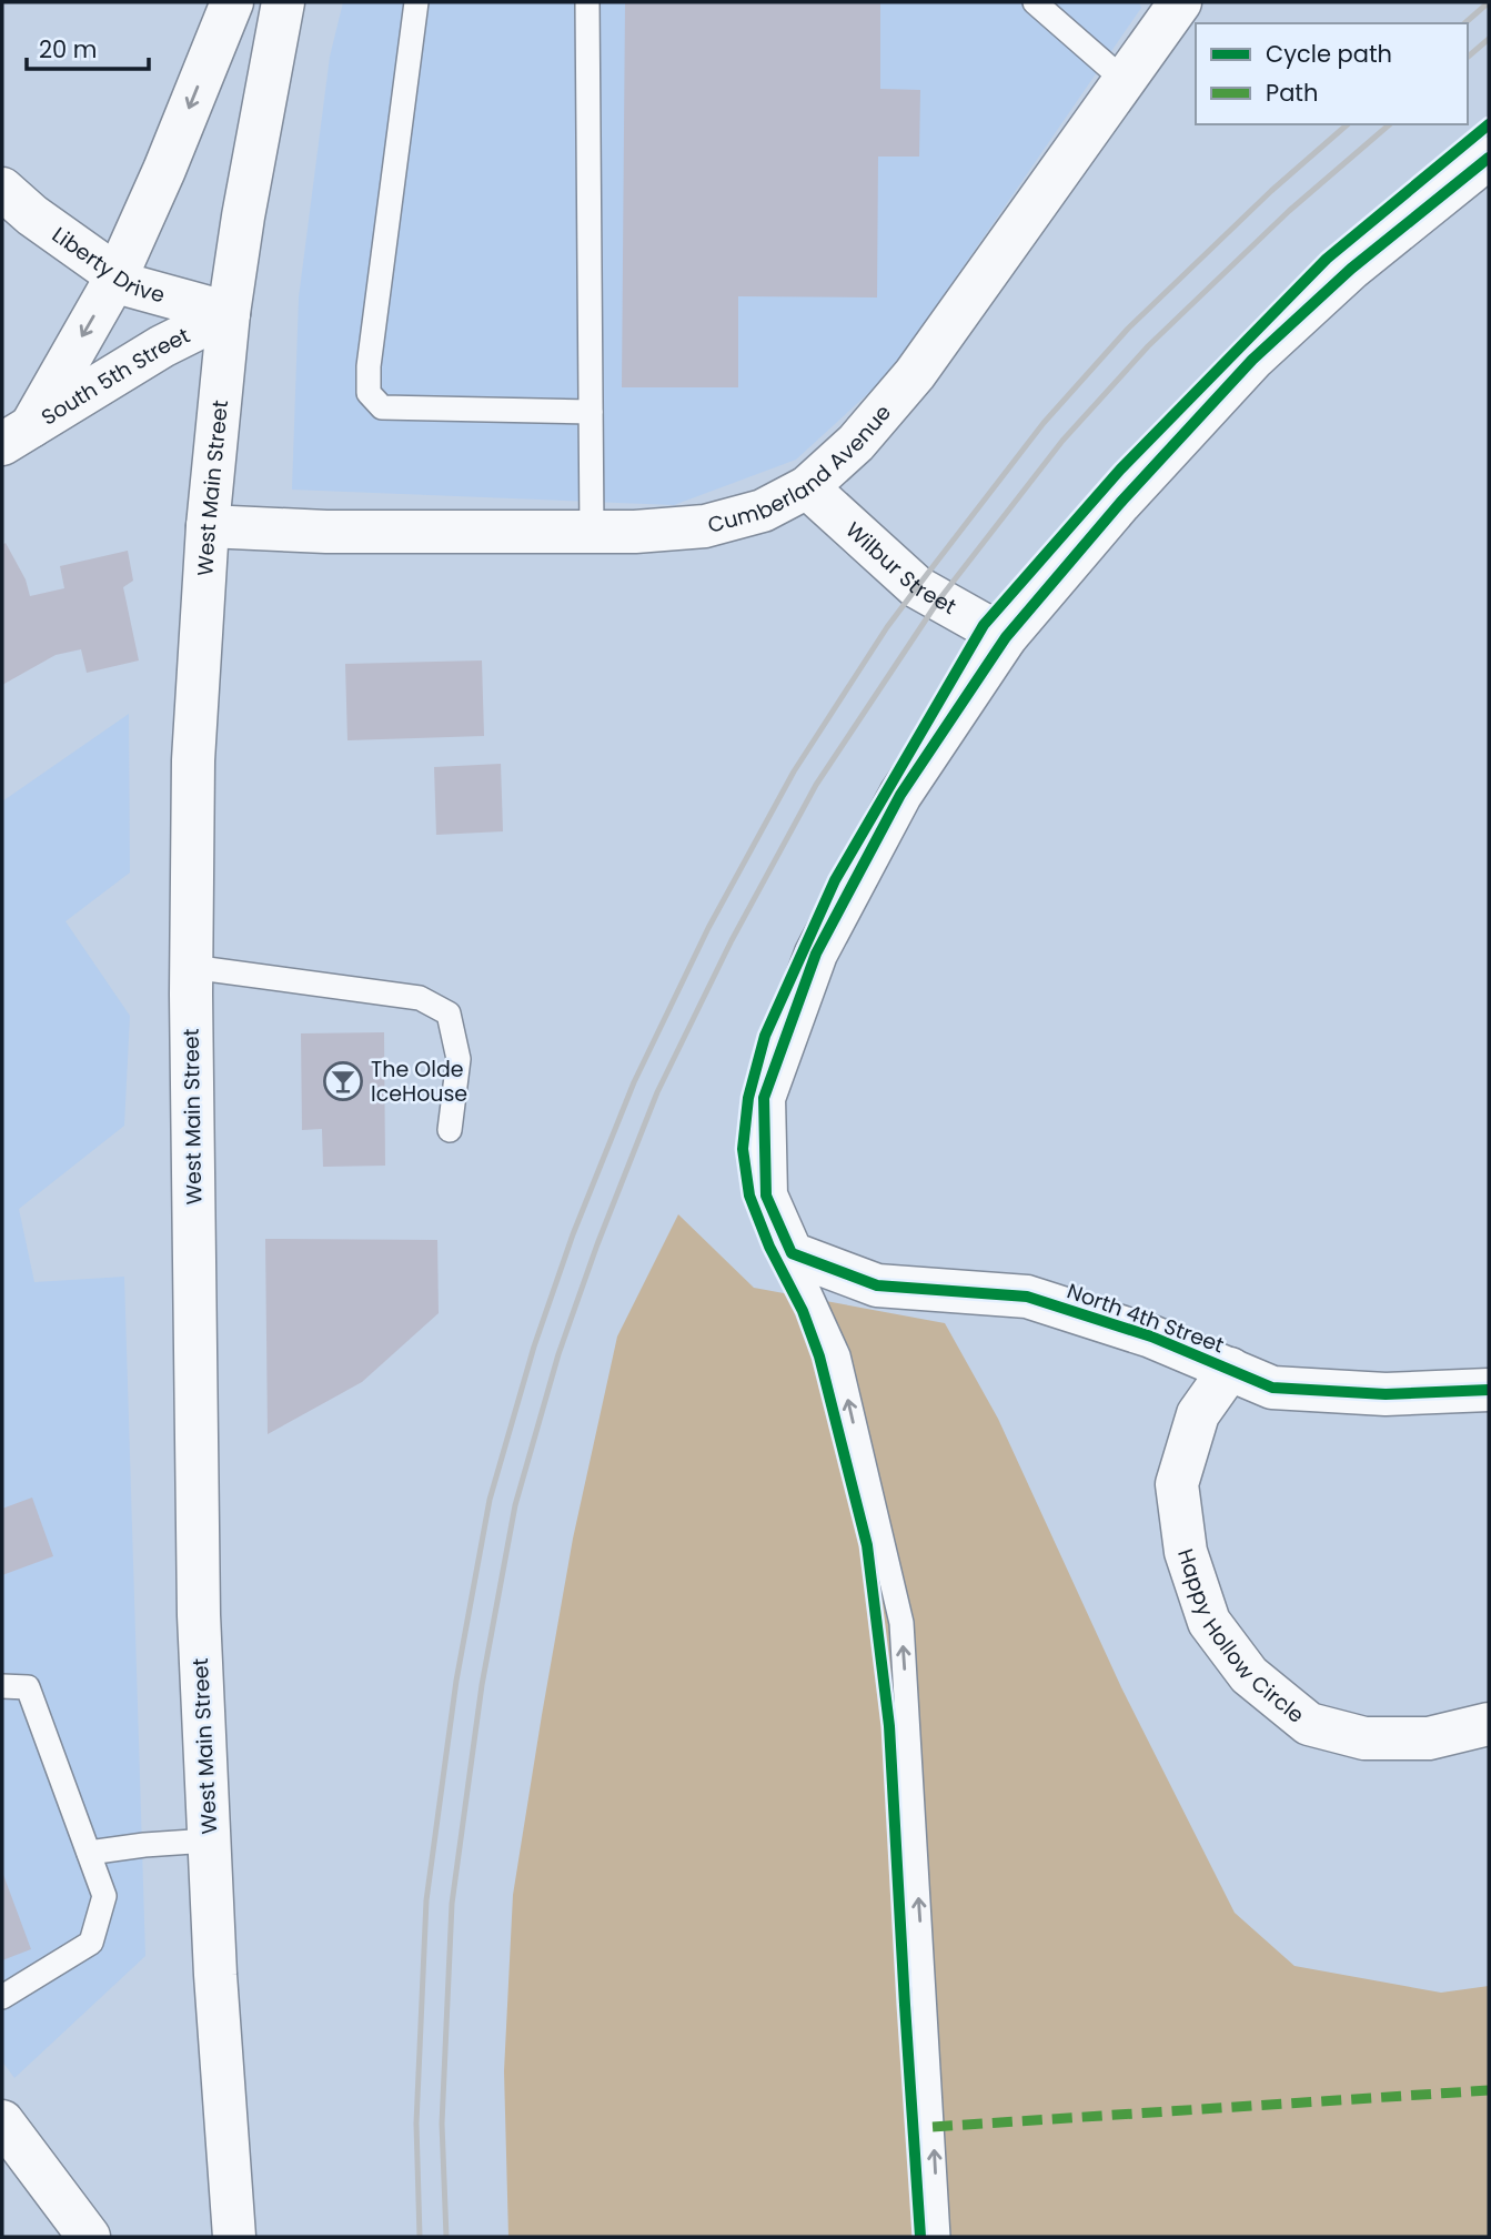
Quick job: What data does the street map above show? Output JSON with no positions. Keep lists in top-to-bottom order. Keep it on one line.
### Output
{"streets":{"street":["Liberty Drive","South 5th Street","Cumberland Avenue","West Main Street","Wilbur Street","North 4th Street","Happy Hollow Circle"]},"crossings":[["Liberty Drive","South 5th Street"],["Liberty Drive","West Main Street"],["South 5th Street","West Main Street"],["Cumberland Avenue","West Main Street"],["Cumberland Avenue","Wilbur Street"],["North 4th Street","Happy Hollow Circle"]],"places":{"bar":["The Olde IceHouse"]},"legend":["Cycle path","Path"],"scale_bar":"20 m"}
